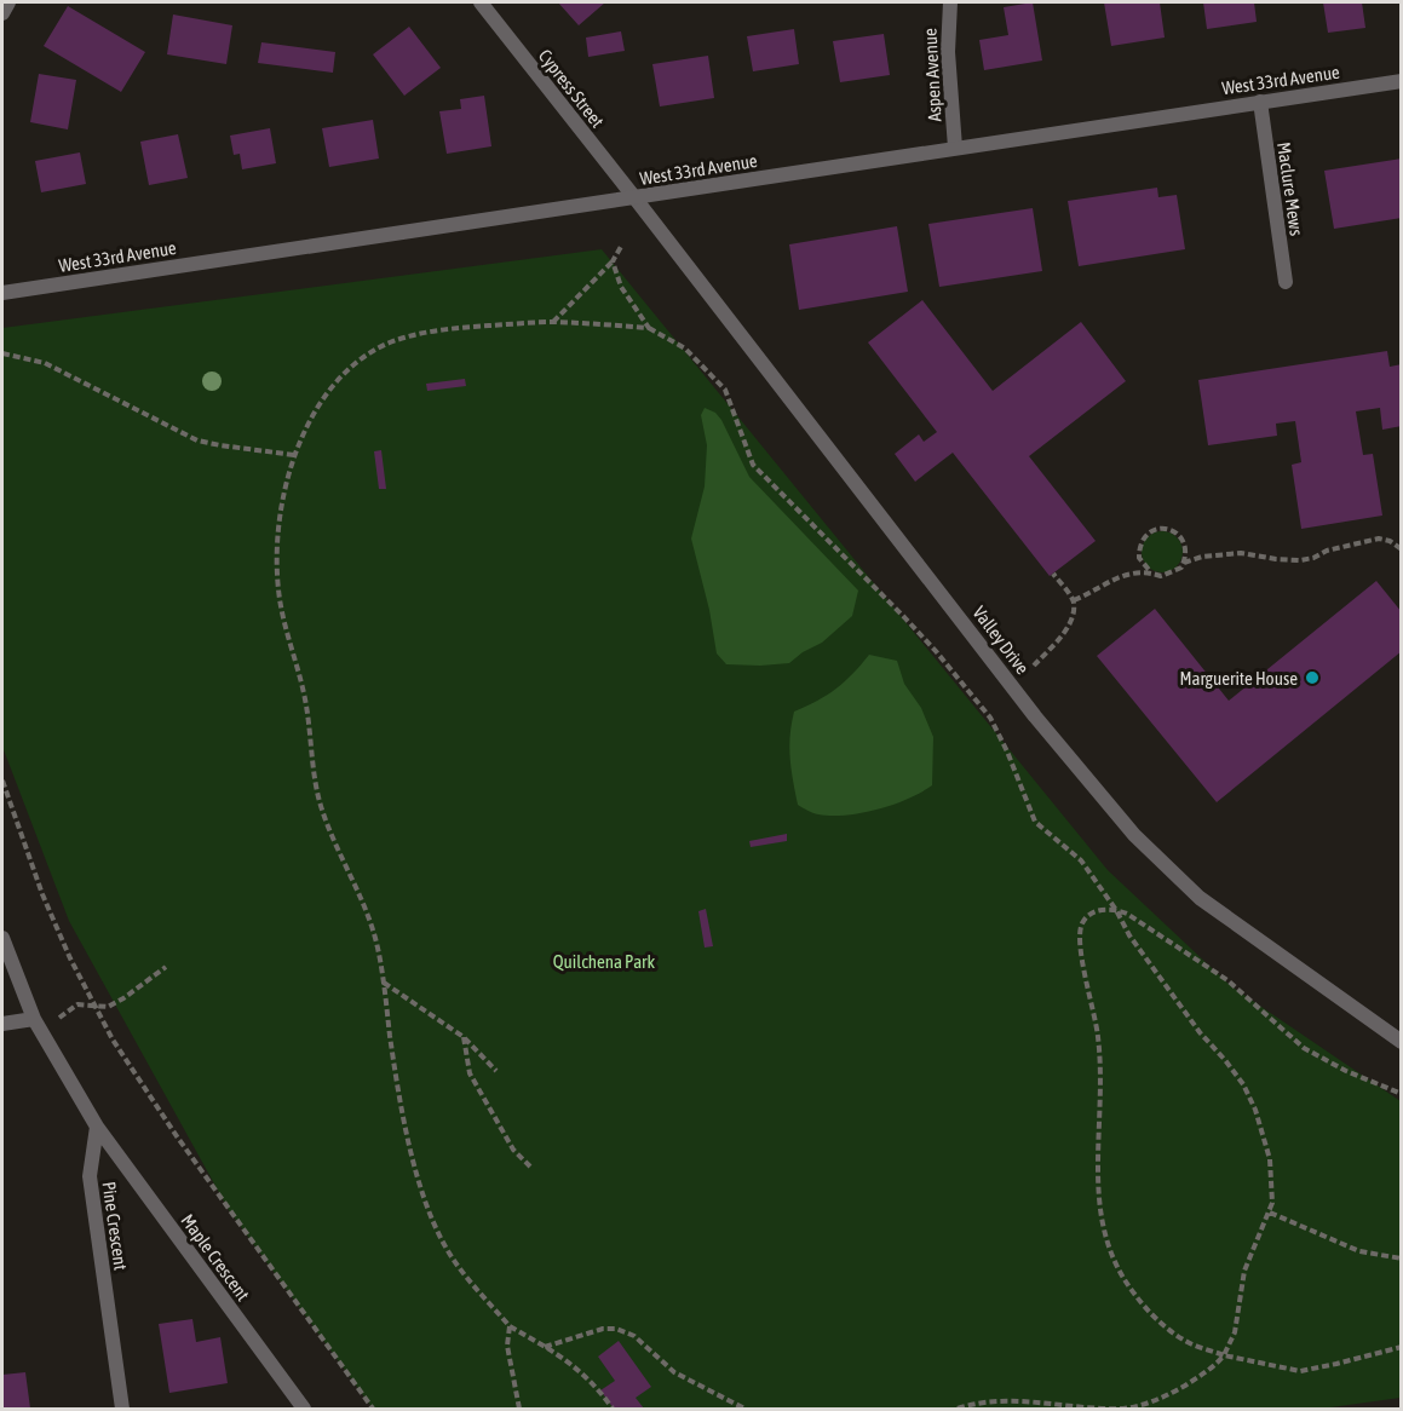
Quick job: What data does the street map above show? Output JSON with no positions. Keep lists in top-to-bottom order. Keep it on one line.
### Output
{"streets":{"street":["Aspen Avenue","West 33rd Avenue","Cypress Street","Maclure Mews","Valley Drive","Pine Crescent","Maple Crescent"]},"crossings":[["Aspen Avenue","West 33rd Avenue"],["West 33rd Avenue","Cypress Street"],["West 33rd Avenue","Maclure Mews"],["West 33rd Avenue","Valley Drive"],["Cypress Street","Valley Drive"],["Pine Crescent","Maple Crescent"]],"parks":["Quilchena Park"],"places":["Marguerite House"]}
